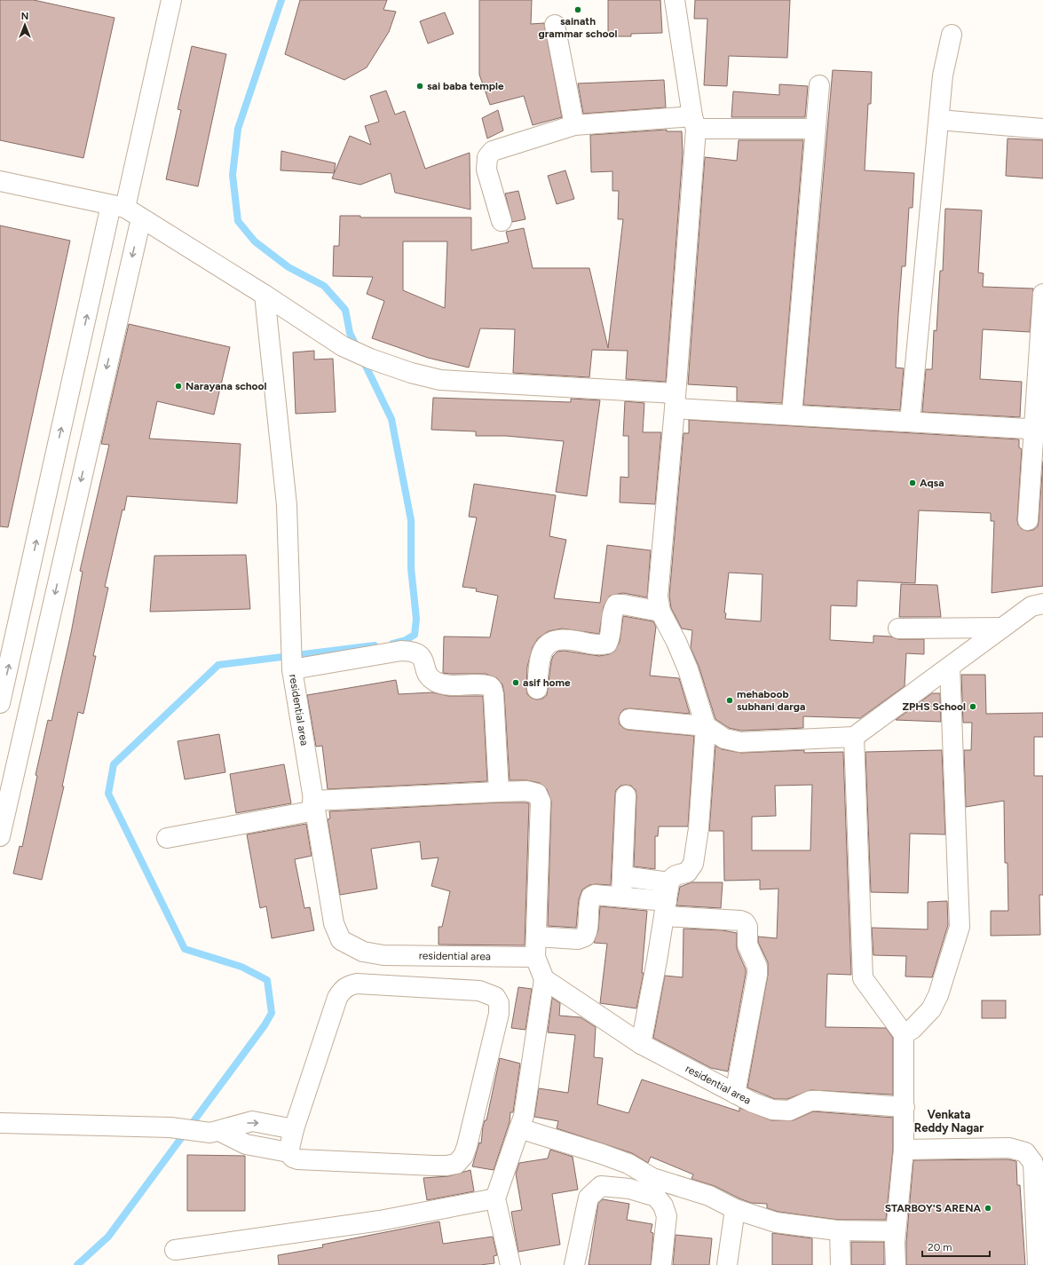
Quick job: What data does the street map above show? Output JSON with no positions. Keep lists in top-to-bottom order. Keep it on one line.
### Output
{"streets":{"street":["residential area"]},"districts":["Venkata Reddy Nagar"],"places":["sainath grammar school","sai baba temple","Narayana school","Aqsa","asif home","mehaboob subhani darga","ZPHS School","STARBOY'S ARENA"],"scale_bar":"20 m","north":"top"}
